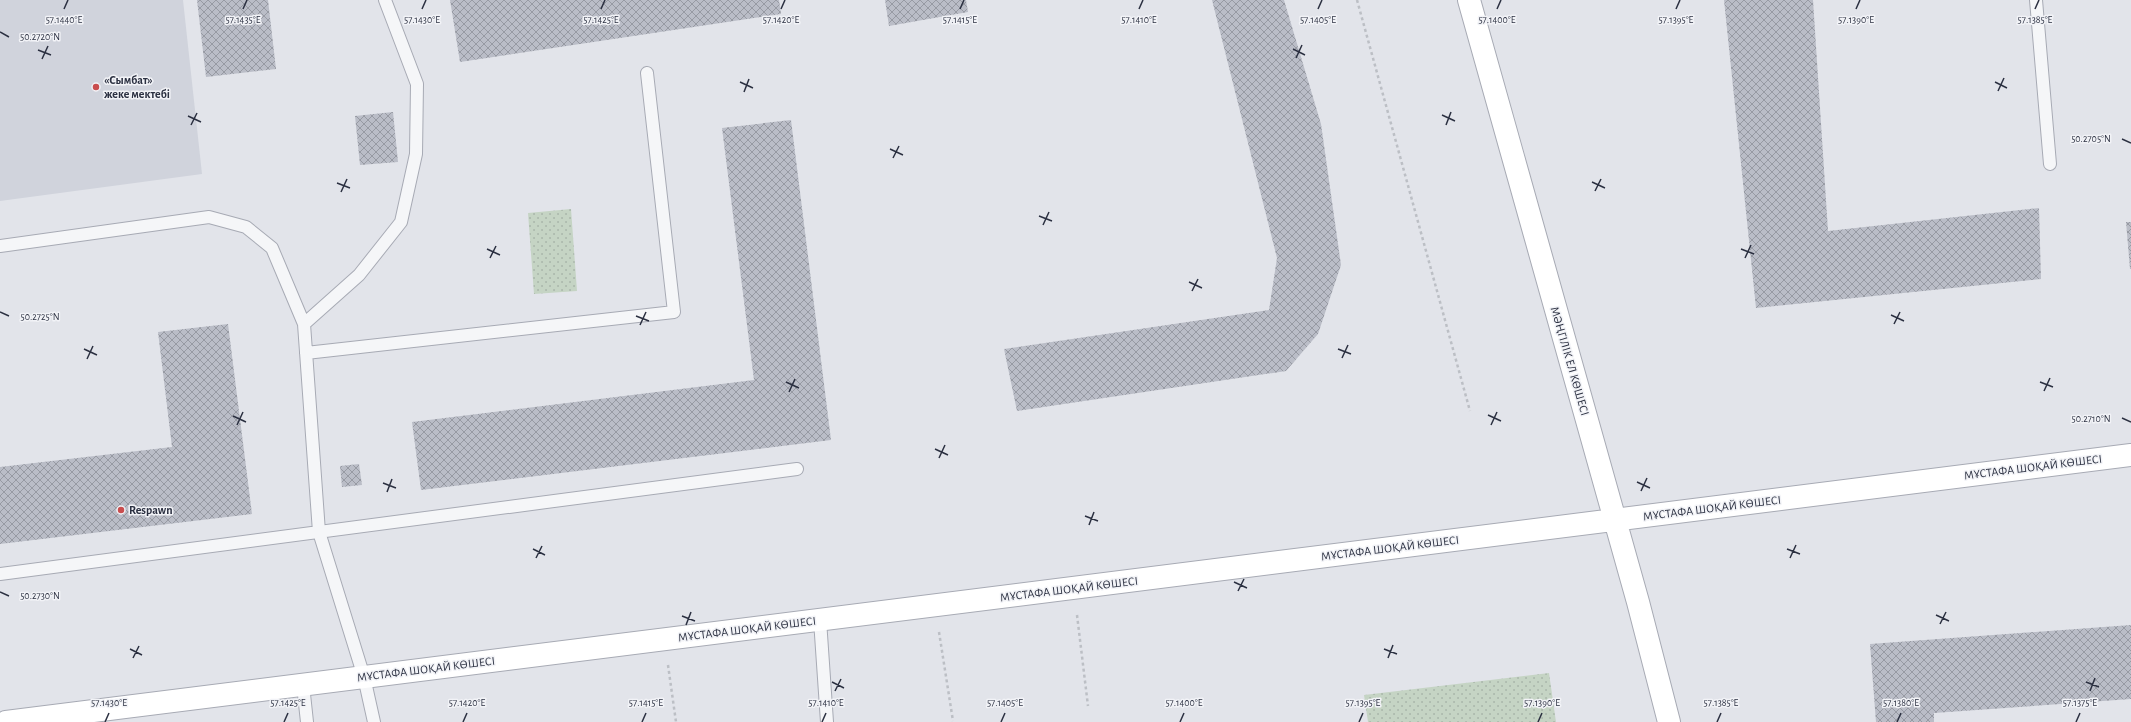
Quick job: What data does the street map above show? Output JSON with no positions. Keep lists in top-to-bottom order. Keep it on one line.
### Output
{"streets":{"street":["МӘҢГІЛІК ЕЛ КӨШЕСІ","МҰСТАФА ШОҚАЙ КӨШЕСІ"]},"crossings":[["МӘҢГІЛІК ЕЛ КӨШЕСІ","МҰСТАФА ШОҚАЙ КӨШЕСІ"]],"places":["«Сымбат» жеке мектебі","Respawn"],"coordinates":["57.1435°E","57.1420°E","57.1385°E","57.1440°E","57.1430°E","57.1425°E","57.1415°E","57.1410°E","57.1405°E","57.1400°E","57.1395°E","57.1390°E","50.2720°N","50.2705°N","50.2725°N","50.2710°N","50.2730°N","57.1380°E","57.1375°E"]}
